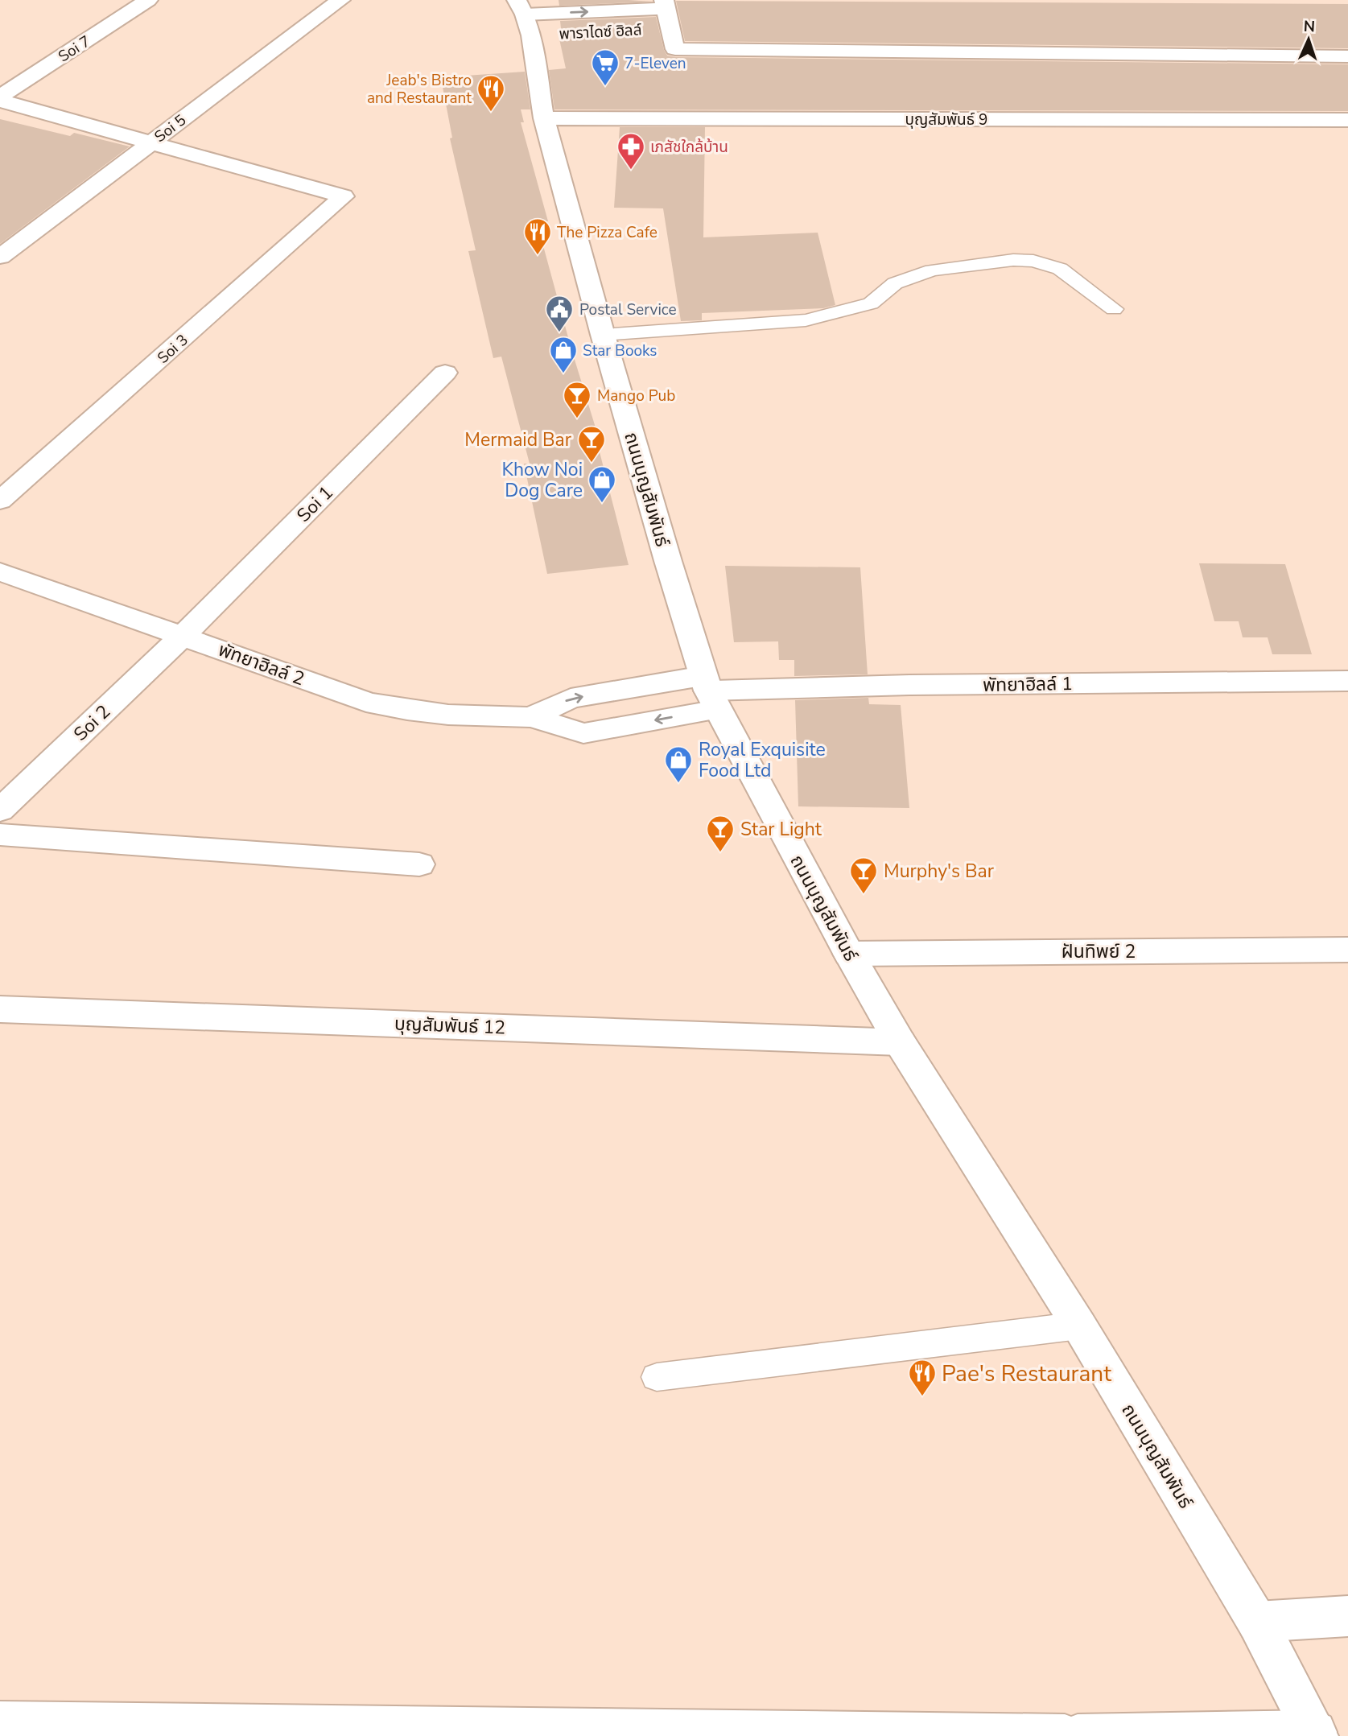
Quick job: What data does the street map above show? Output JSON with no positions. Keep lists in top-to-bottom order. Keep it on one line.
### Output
{"streets":{"street":["พาราไดซ์ ฮิลล์","Soi 7","บุญสัมพันธ์ 9","Soi 5","Soi 3","ถนนบุญสัมพันธ์","Soi 1","พัทยาฮิลล์ 2","พัทยาฮิลล์ 1","Soi 2","ฝันทิพย์ 2","บุญสัมพันธ์ 12"]},"crossings":[["บุญสัมพันธ์ 9","ถนนบุญสัมพันธ์"],["Soi 5","Soi 3"],["ถนนบุญสัมพันธ์","พัทยาฮิลล์ 2"],["ถนนบุญสัมพันธ์","พัทยาฮิลล์ 1"],["ถนนบุญสัมพันธ์","ฝันทิพย์ 2"],["ถนนบุญสัมพันธ์","บุญสัมพันธ์ 12"],["Soi 1","พัทยาฮิลล์ 2"],["Soi 1","Soi 2"],["พัทยาฮิลล์ 2","พัทยาฮิลล์ 1"],["พัทยาฮิลล์ 2","Soi 2"]],"places":{"supermarket":["7-Eleven"],"restaurant":["Jeab's Bistro and Restaurant","The Pizza Cafe","Pae's Restaurant"],"pharmacy":["เภสัชใกล้บ้าน"],"public building":["Postal Service"],"shop":["Star Books","Khow Noi Dog Care","Royal Exquisite Food Ltd"],"bar":["Mango Pub","Mermaid Bar","Star Light","Murphy's Bar"]},"north":"top"}
